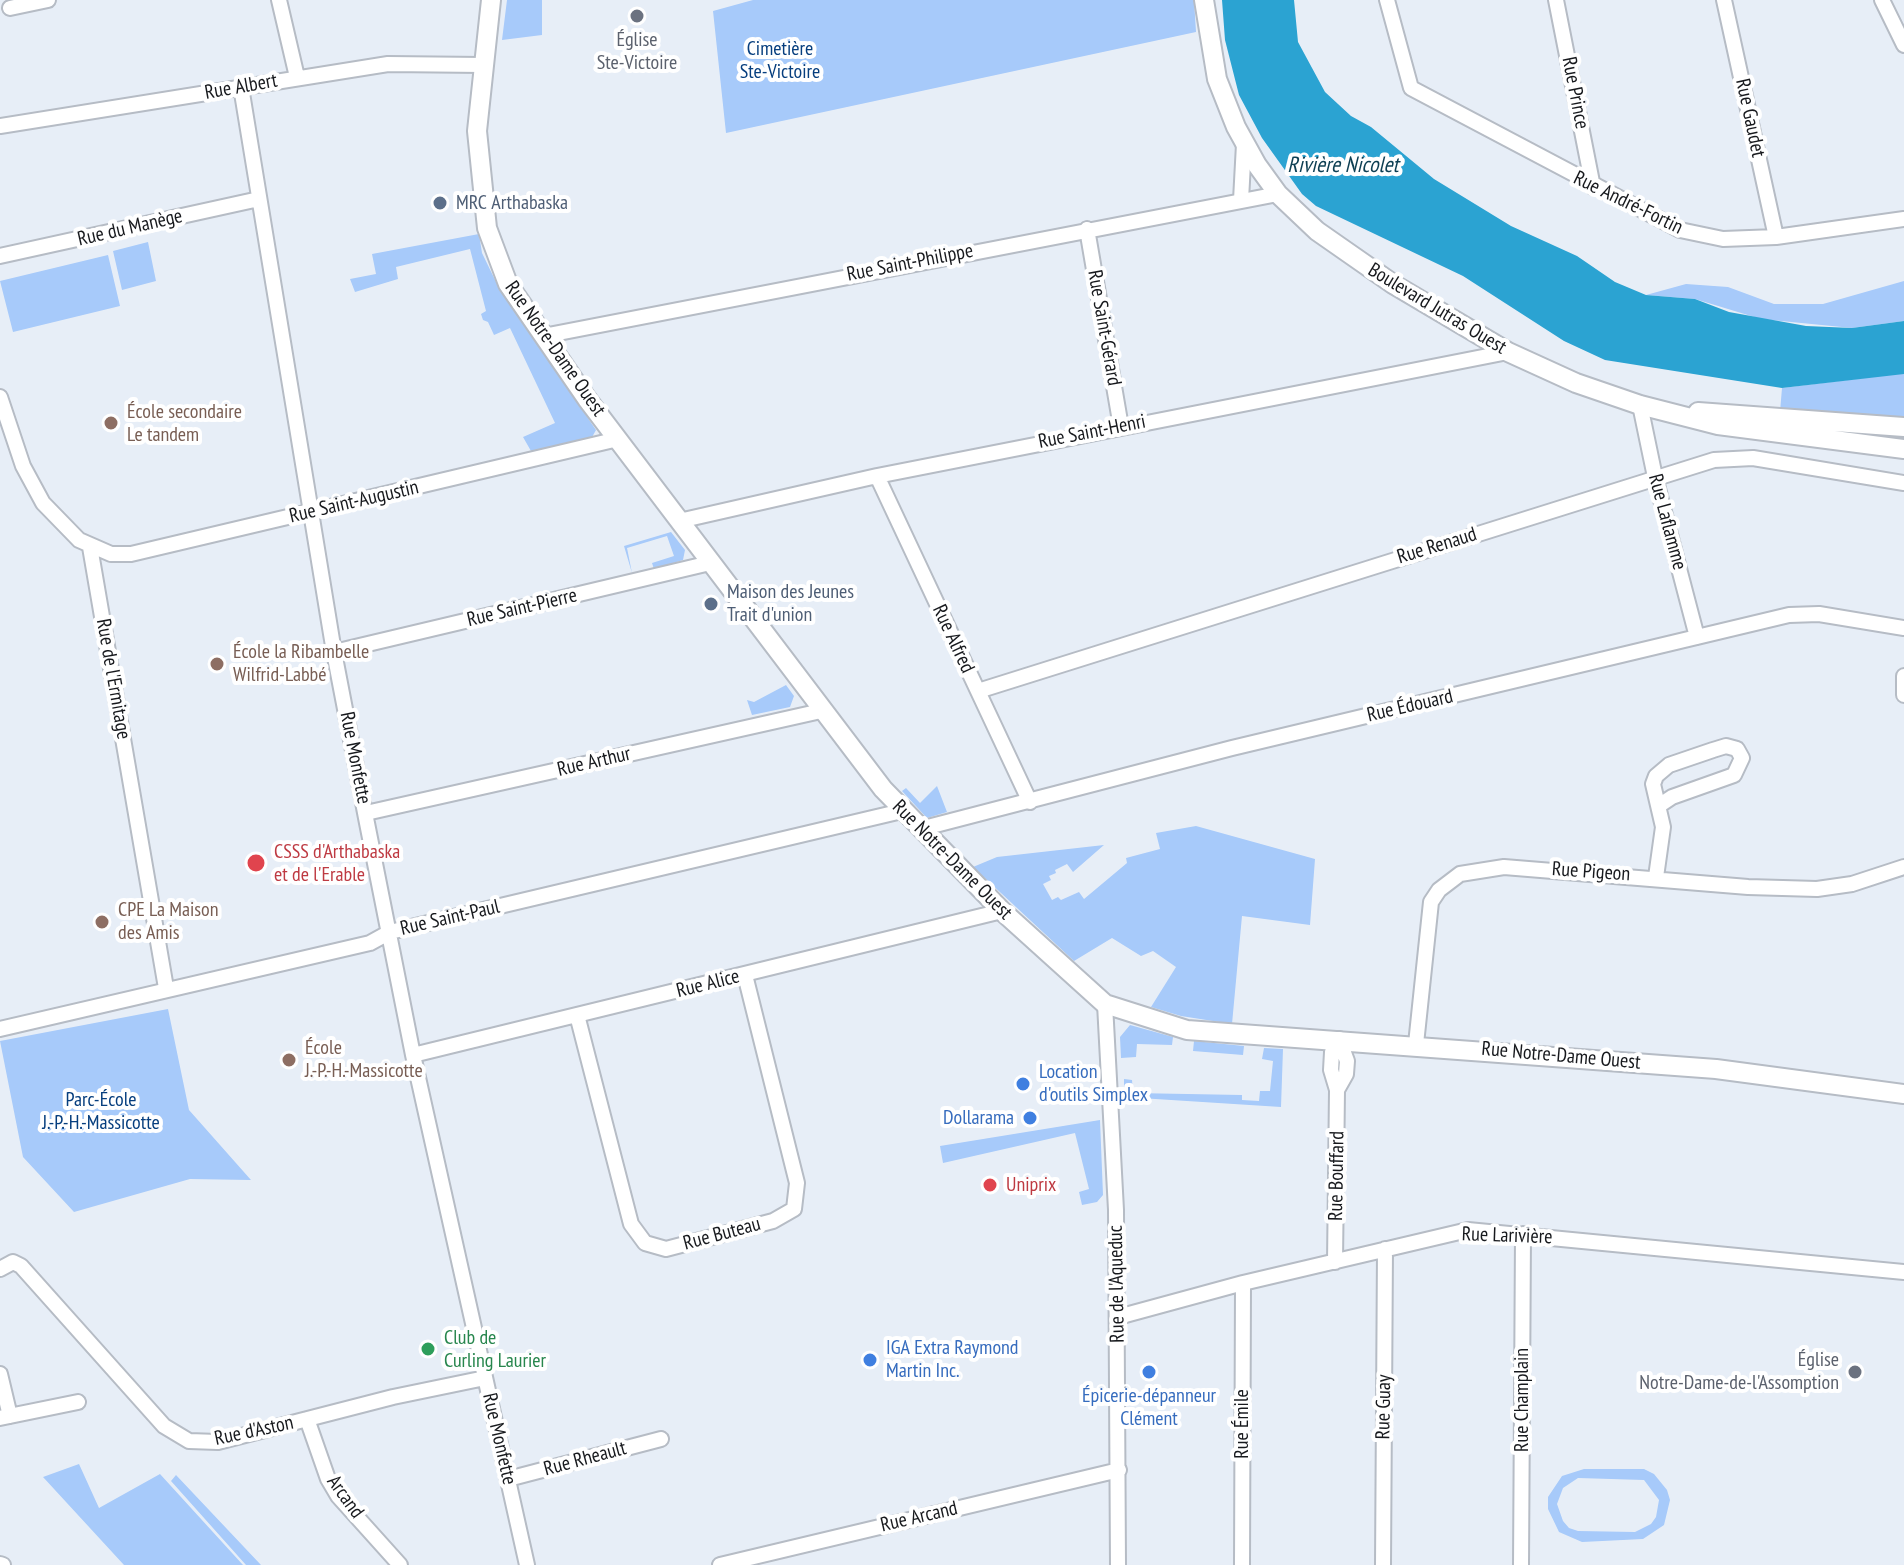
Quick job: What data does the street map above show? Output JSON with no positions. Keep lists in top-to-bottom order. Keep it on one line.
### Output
{"streets":{"street":["Rue Albert","Rue Prince","Rue Gaudet","Rue André-Fortin","Rue du Manège","Rue Saint-Philippe","Boulevard Jutras Ouest","Rue Saint-Gérard","Rue Notre-Dame Ouest","Rue Saint-Henri","Rue Saint-Augustin","Rue Laflamme","Rue Renaud","Rue Saint-Pierre","Rue Alfred","Rue de l'Ermitage","Rue Édouard","Rue Monfette","Rue Arthur","Rue Pigeon","Rue Saint-Paul","Rue Alice","Rue Bouffard","Rue Buteau","Rue Larivière","Rue de l'Aqueduc","Rue Champlain","Rue Guay","Rue Émile","Rue d'Aston","Rue Rheault","Arcand","Rue Arcand"]},"crossings":[["Rue Albert","Rue Notre-Dame Ouest"],["Rue Albert","Rue Monfette"],["Rue Prince","Rue André-Fortin"],["Rue Gaudet","Rue André-Fortin"],["Rue du Manège","Rue Monfette"],["Rue Saint-Philippe","Boulevard Jutras Ouest"],["Rue Saint-Philippe","Rue Saint-Gérard"],["Rue Saint-Philippe","Rue Notre-Dame Ouest"],["Boulevard Jutras Ouest","Rue Saint-Henri"],["Boulevard Jutras Ouest","Rue Laflamme"],["Rue Saint-Gérard","Rue Saint-Henri"],["Rue Notre-Dame Ouest","Rue Saint-Henri"],["Rue Notre-Dame Ouest","Rue Saint-Augustin"],["Rue Notre-Dame Ouest","Rue Saint-Pierre"],["Rue Notre-Dame Ouest","Rue Édouard"],["Rue Notre-Dame Ouest","Rue Arthur"],["Rue Notre-Dame Ouest","Rue Pigeon"],["Rue Notre-Dame Ouest","Rue Saint-Paul"],["Rue Notre-Dame Ouest","Rue Alice"],["Rue Notre-Dame Ouest","Rue Bouffard"],["Rue Notre-Dame Ouest","Rue de l'Aqueduc"],["Rue Saint-Henri","Rue Alfred"],["Rue Saint-Augustin","Rue de l'Ermitage"],["Rue Saint-Augustin","Rue Monfette"],["Rue Laflamme","Rue Renaud"],["Rue Laflamme","Rue Édouard"],["Rue Renaud","Rue Alfred"],["Rue Saint-Pierre","Rue Monfette"],["Rue Alfred","Rue Édouard"],["Rue de l'Ermitage","Rue Saint-Paul"],["Rue Monfette","Rue Arthur"],["Rue Monfette","Rue Saint-Paul"],["Rue Monfette","Rue Alice"],["Rue Monfette","Rue d'Aston"],["Rue Monfette","Rue Rheault"],["Rue Alice","Rue Buteau"],["Rue Bouffard","Rue Larivière"],["Rue Larivière","Rue de l'Aqueduc"],["Rue Larivière","Rue Champlain"],["Rue Larivière","Rue Guay"],["Rue Larivière","Rue Émile"],["Rue de l'Aqueduc","Rue Arcand"],["Rue d'Aston","Arcand"]],"water":["Rivière Nicolet"],"parks":["Cimetière Ste-Victoire","Parc-École J.-P.-H.-Massicotte"],"places":["Église Ste-Victoire","MRC Arthabaska","École secondaire Le tandem","Maison des Jeunes Trait d'union","École la Ribambelle Wilfrid-Labbé","CSSS d'Arthabaska et de l'Erable","CPE La Maison des Amis","École J.-P.-H.-Massicotte","Location d'outils Simplex","Dollarama","Uniprix","Club de Curling Laurier","IGA Extra Raymond Martin Inc.","Épicerie-dépanneur Clément","Église Notre-Dame-de-l'Assomption"]}
